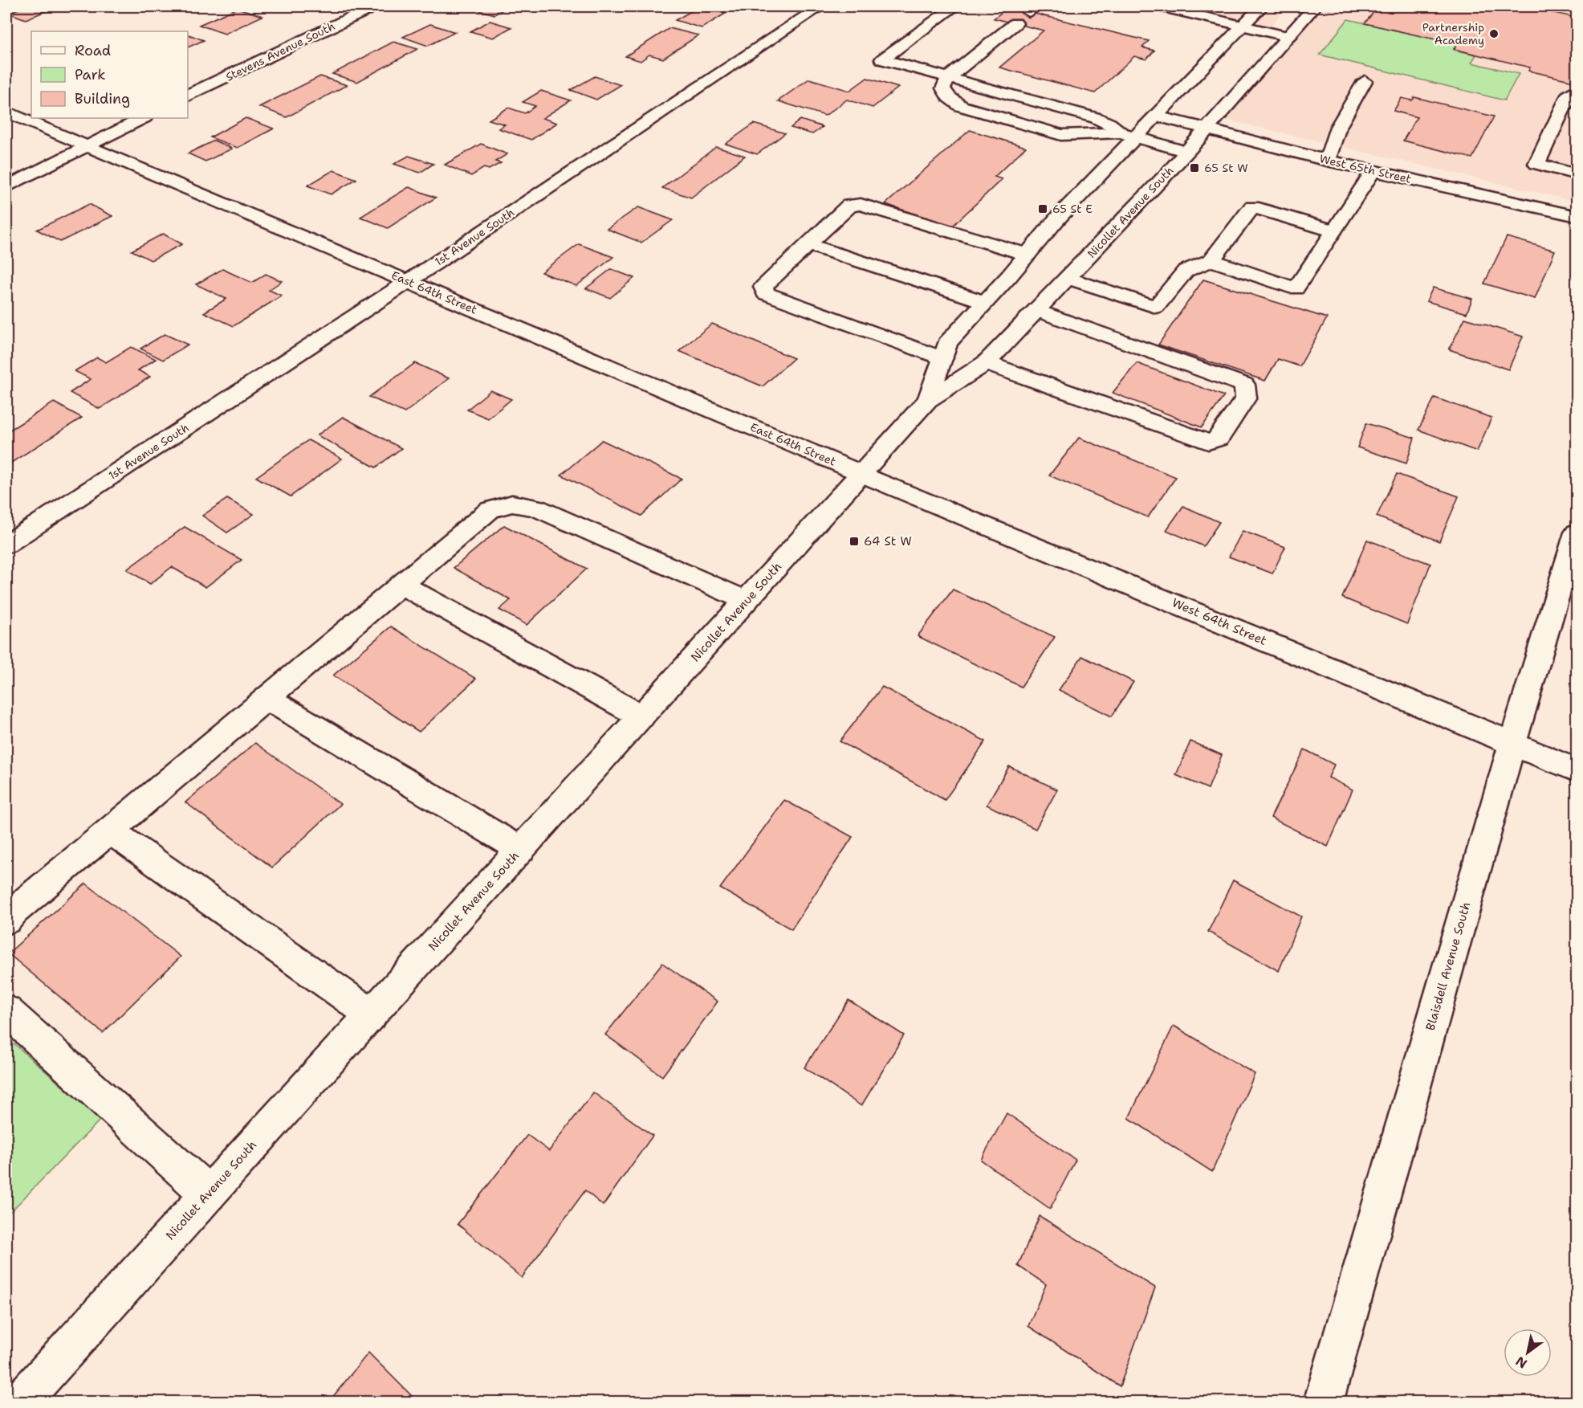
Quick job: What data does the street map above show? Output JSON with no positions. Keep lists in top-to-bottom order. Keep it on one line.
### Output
{"streets":{"street":["Stevens Avenue South","West 65th Street","Nicollet Avenue South","1st Avenue South","East 64th Street","West 64th Street","Blaisdell Avenue South"]},"crossings":[["West 65th Street","Nicollet Avenue South"],["Nicollet Avenue South","East 64th Street"],["Nicollet Avenue South","West 64th Street"],["1st Avenue South","East 64th Street"],["East 64th Street","West 64th Street"],["West 64th Street","Blaisdell Avenue South"]],"places":{"other":["Partnership Academy"],"transit":["65 St W","65 St E","64 St W"]},"legend":["Road","Park","Building"],"north":"bottom left"}
